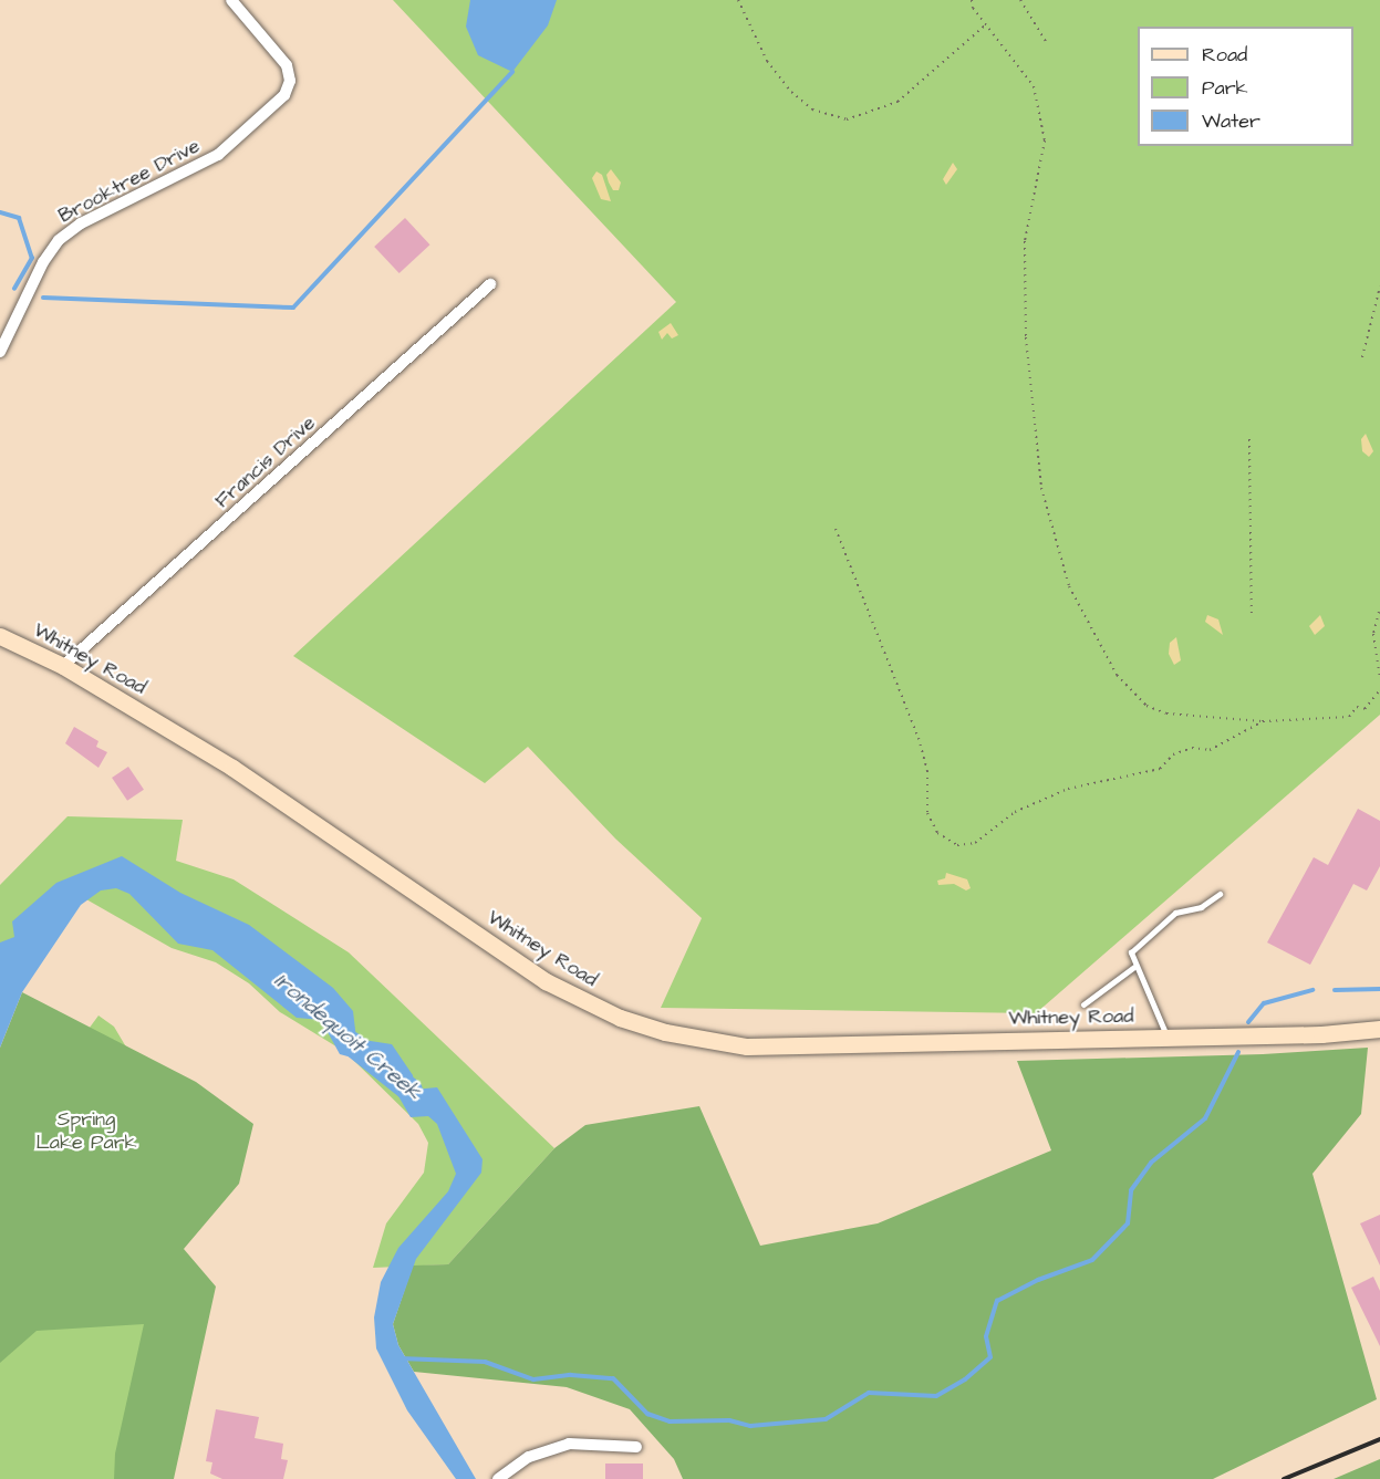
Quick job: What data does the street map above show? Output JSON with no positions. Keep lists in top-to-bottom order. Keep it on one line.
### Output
{"streets":{"main road":["Whitney Road"],"street":["Brooktree Drive","Francis Drive"]},"crossings":[["Francis Drive","Whitney Road"]],"water":["Irondequoit Creek"],"parks":["Spring Lake Park"],"legend":["Road","Park","Water"]}
